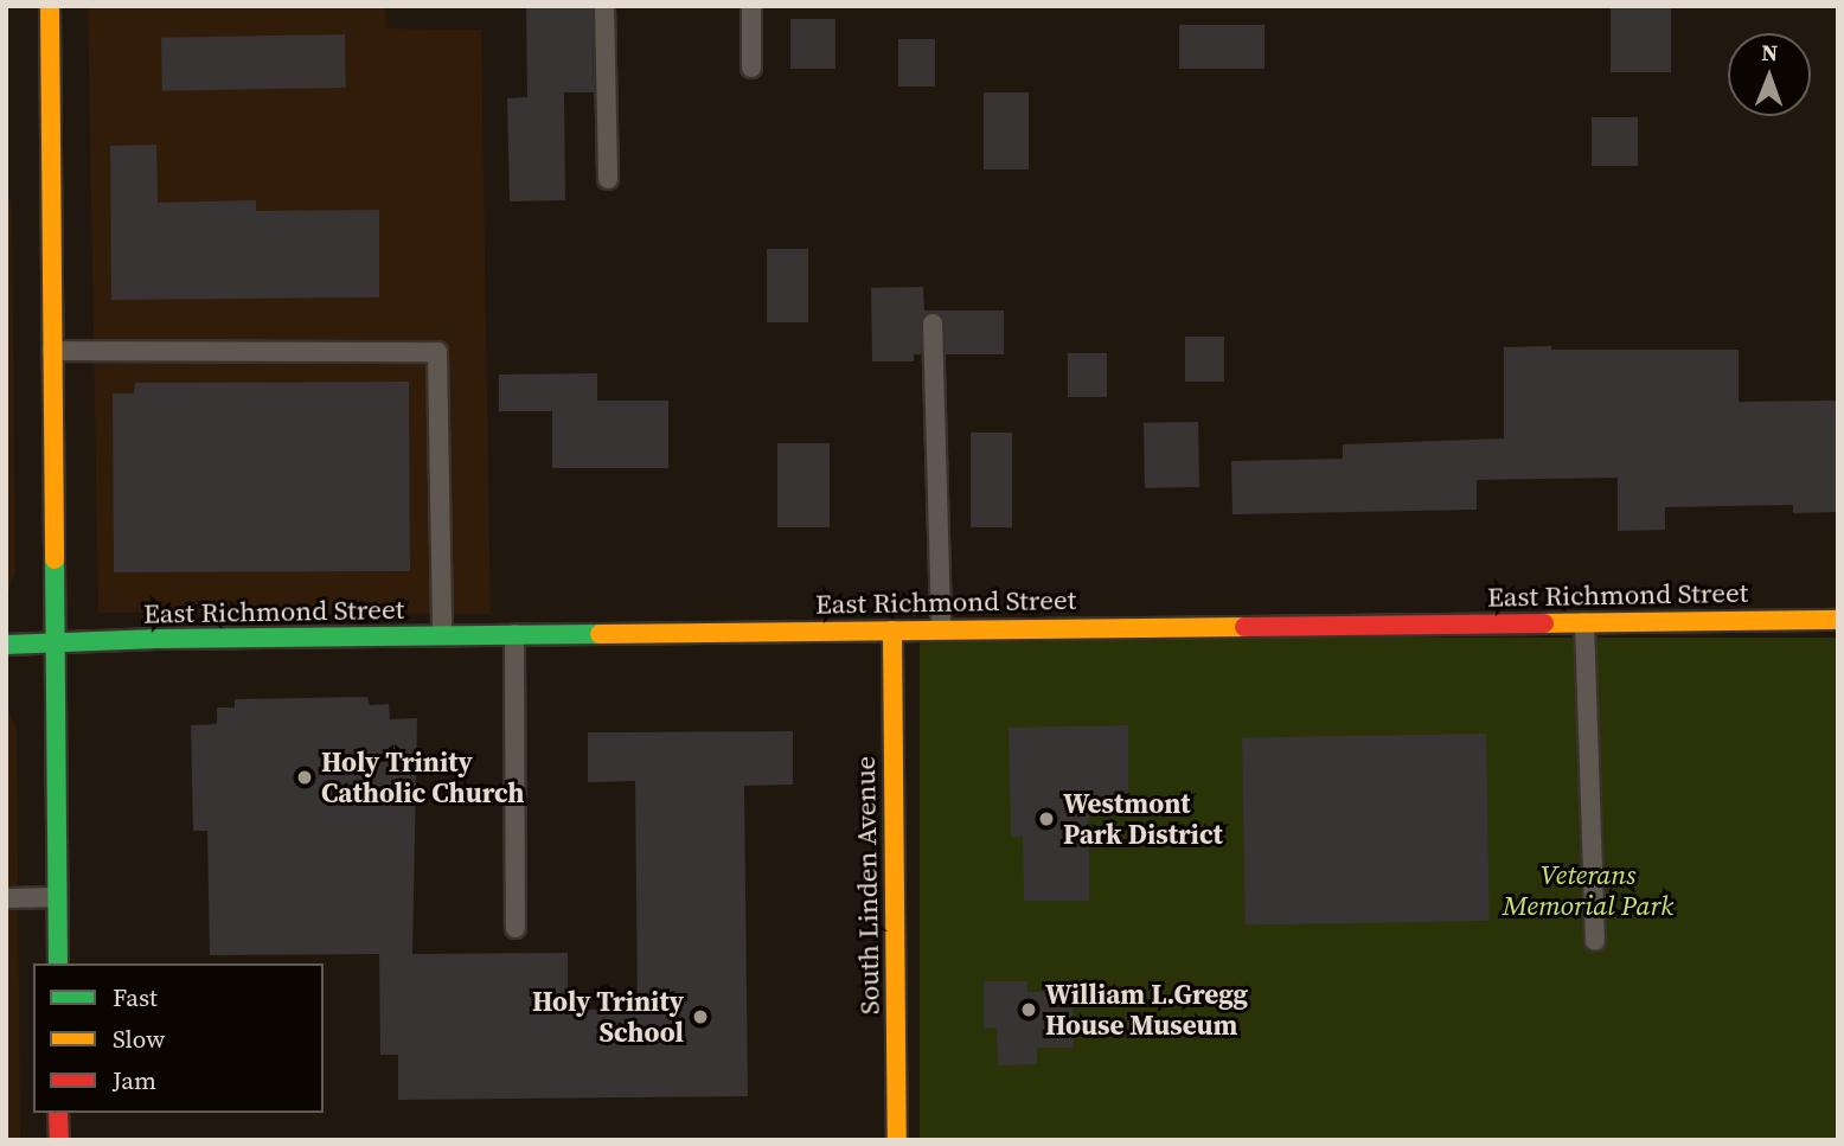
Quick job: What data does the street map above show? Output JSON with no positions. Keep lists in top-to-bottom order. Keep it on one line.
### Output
{"streets":{"street":["East Richmond Street","South Linden Avenue"]},"crossings":[["East Richmond Street","South Linden Avenue"]],"parks":["Veterans Memorial Park"],"places":["Holy Trinity Catholic Church","Westmont Park District","William L.Gregg House Museum","Holy Trinity School"],"legend":["Fast","Slow","Jam"],"north":"top"}
